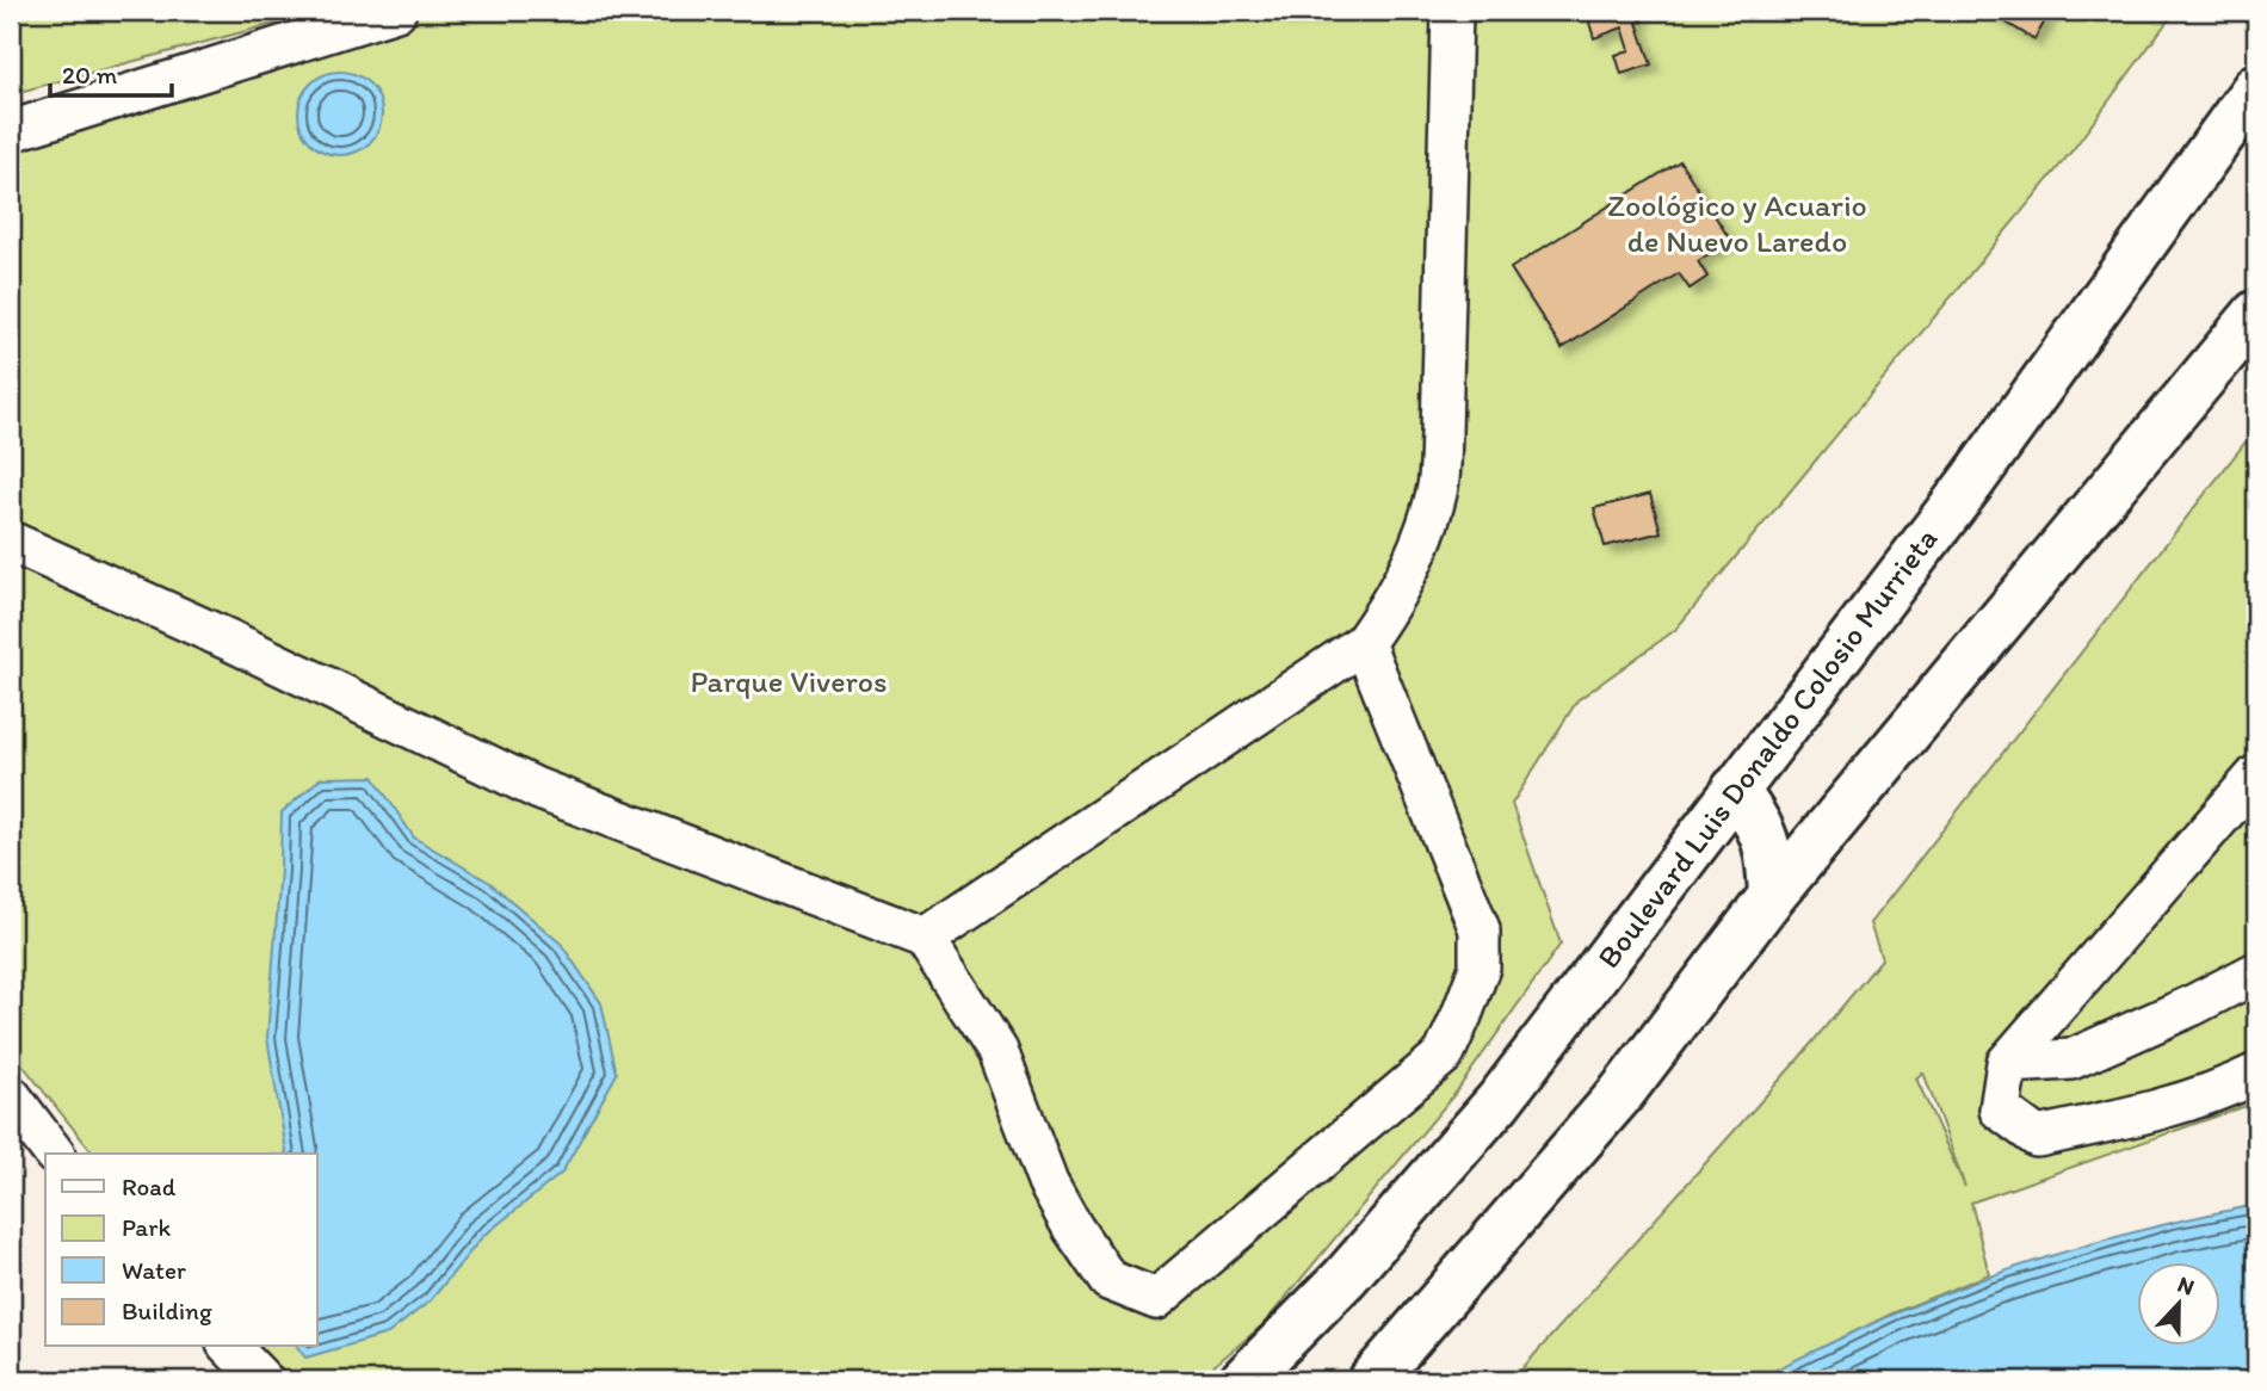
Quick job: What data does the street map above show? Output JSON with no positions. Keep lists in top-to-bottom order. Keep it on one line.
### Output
{"streets":{"highway":["Boulevard Luis Donaldo Colosio Murrieta"]},"parks":["Zoológico y Acuario de Nuevo Laredo","Parque Viveros"],"legend":["Road","Park","Water","Building"],"scale_bar":"20 m","north":"top"}
